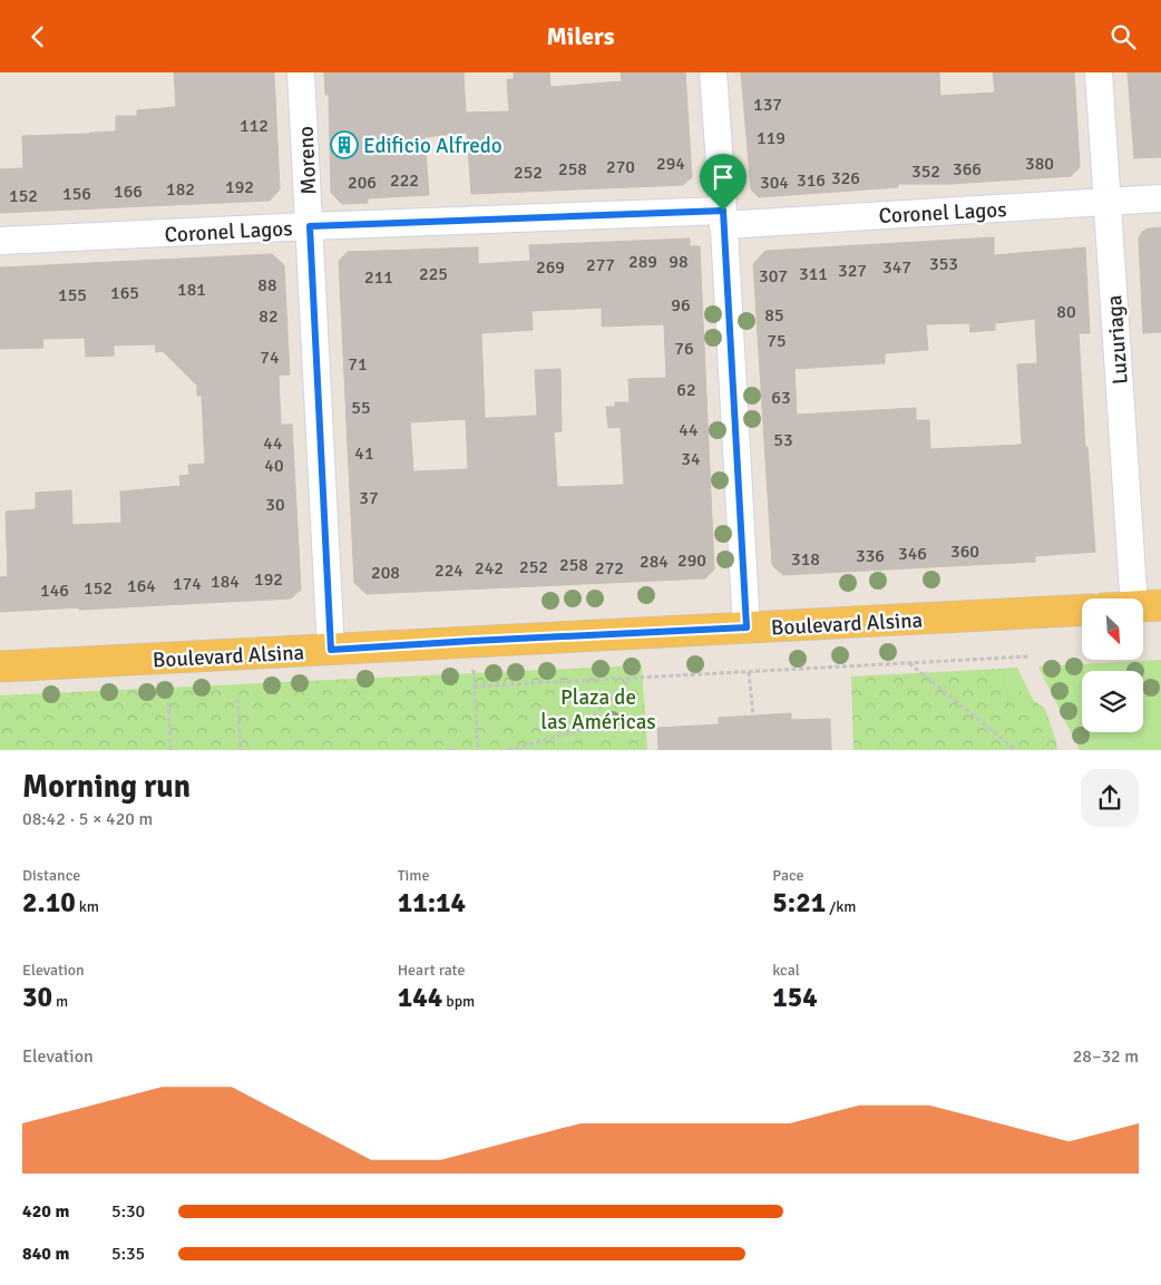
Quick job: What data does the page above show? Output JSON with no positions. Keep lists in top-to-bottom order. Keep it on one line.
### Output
{"streets":{"main road":["Boulevard Alsina"],"street":["Moreno","Coronel Lagos","Luzuriaga"]},"crossings":[["Moreno","Coronel Lagos"],["Moreno","Boulevard Alsina"],["Coronel Lagos","Luzuriaga"]],"parks":["Plaza de las Américas"],"places":{"building":["Edificio Alfredo"]},"house_numbers":["137","112","119","294","380","270","258","366","352","252","326","222","316","206","304","192","182","166","156","152","289","98","353","277","269","347","327","225","311","307","211","88","181","165","155","96","80","85","82","75","76","74","71","62","63","55","44","53","44","41","34","40","37","30","360","346","336","318","290","284","258","252","242","272","224","208","192","184","174","164","152","146"],"north":"bottom right","page":{"header":"Milers","heading":["Morning run","08:42 · 5 × 420 m"],"stats":[["Distance","2.10 km"],["Time","11:14"],["Pace","5:21 /km"],["Elevation","30 m"],["Heart rate","144 bpm"],["kcal","154"]],"chart":["Elevation","28–32 m"],"list":[{"name":"420 m","note":"5:30"},{"name":"840 m","note":"5:35"}]}}
